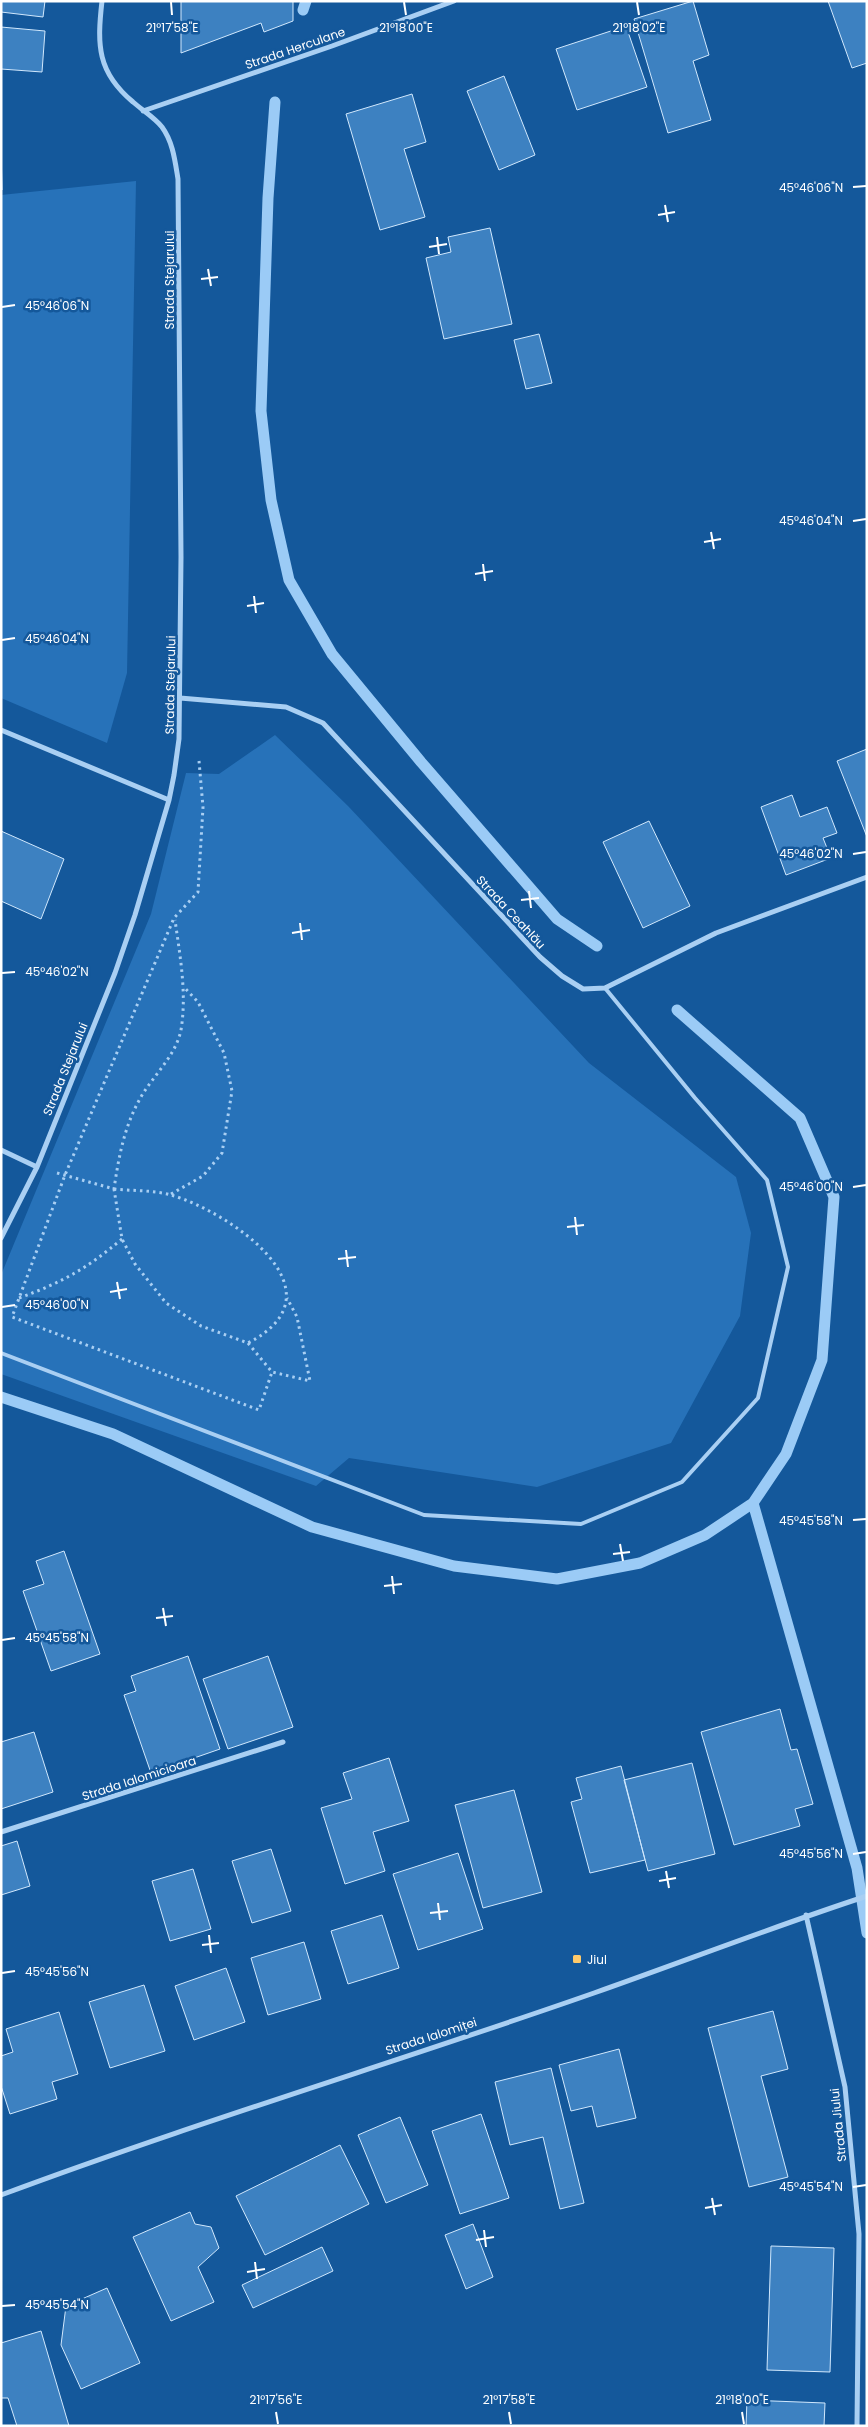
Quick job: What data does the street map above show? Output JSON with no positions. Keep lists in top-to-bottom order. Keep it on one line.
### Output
{"streets":{"street":["Strada Herculane","Strada Stejarului","Strada Ceahlău","Strada Ialomicioara","Strada Ialomiței","Strada Jiului"]},"crossings":[["Strada Herculane","Strada Stejarului"],["Strada Stejarului","Strada Ceahlău"],["Strada Ialomiței","Strada Jiului"]],"places":{"transit":["Jiul"]},"coordinates":["21°17'58\"E","21°18'00\"E","21°18'02\"E","45°46'06\"N","45°46'04\"N","45°46'02\"N","45°46'00\"N","45°45'58\"N","45°45'56\"N","45°45'54\"N","21°17'56\"E"]}
